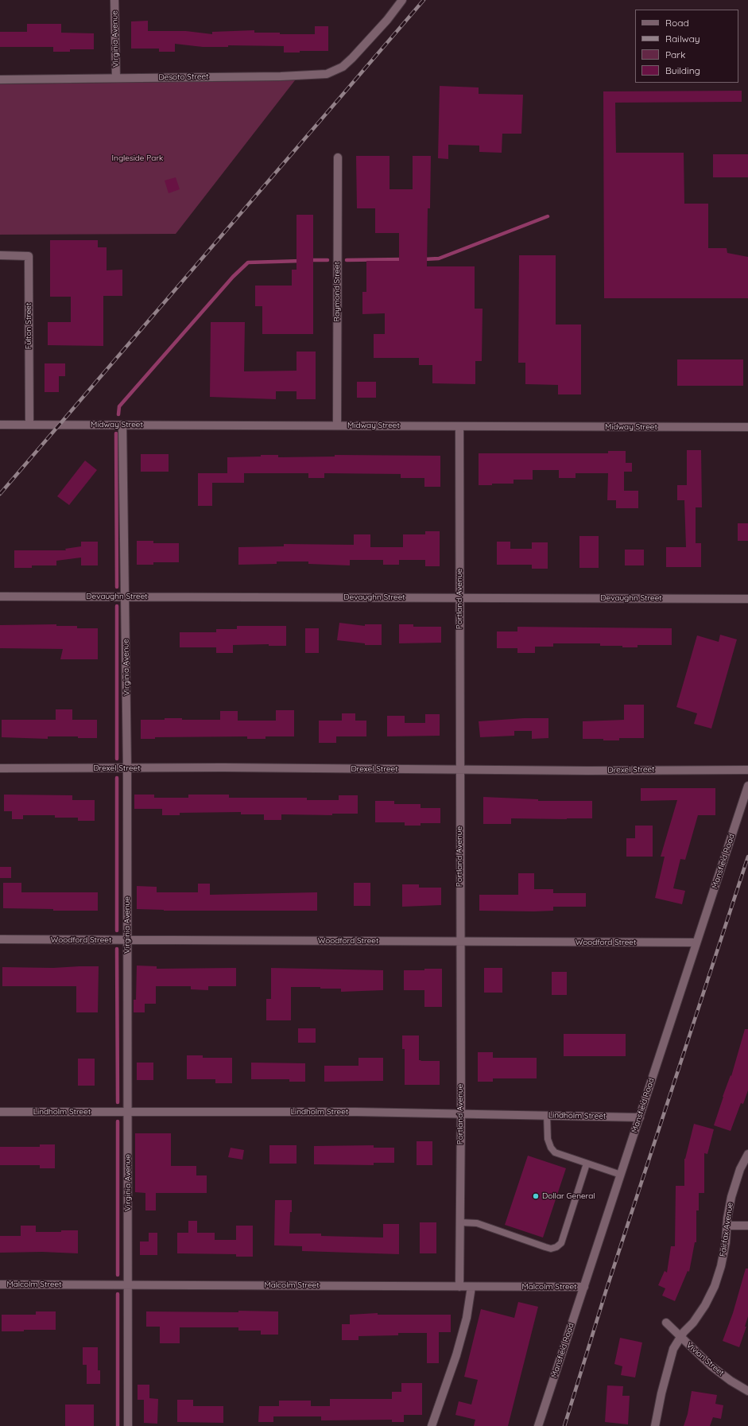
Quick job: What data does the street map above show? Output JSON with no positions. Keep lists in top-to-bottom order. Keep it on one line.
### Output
{"streets":{"street":["Virginia Avenue","Desoto Street","Raymond Street","Fulton Street","Midway Street","Devaughn Street","Portland Avenue","Drexel Street","Mansfield Road","Woodford Street","Lindholm Street","Fairfax Avenue","Malcolm Street","Vivian Street"]},"crossings":[["Virginia Avenue","Desoto Street"],["Virginia Avenue","Midway Street"],["Virginia Avenue","Devaughn Street"],["Virginia Avenue","Drexel Street"],["Virginia Avenue","Woodford Street"],["Virginia Avenue","Lindholm Street"],["Virginia Avenue","Malcolm Street"],["Raymond Street","Midway Street"],["Fulton Street","Midway Street"],["Midway Street","Portland Avenue"],["Devaughn Street","Portland Avenue"],["Portland Avenue","Drexel Street"],["Portland Avenue","Woodford Street"],["Portland Avenue","Lindholm Street"],["Portland Avenue","Malcolm Street"],["Mansfield Road","Woodford Street"],["Mansfield Road","Lindholm Street"],["Mansfield Road","Malcolm Street"],["Fairfax Avenue","Vivian Street"]],"parks":["Ingleside Park"],"places":["Dollar General"],"legend":["Road","Railway","Park","Building"]}
